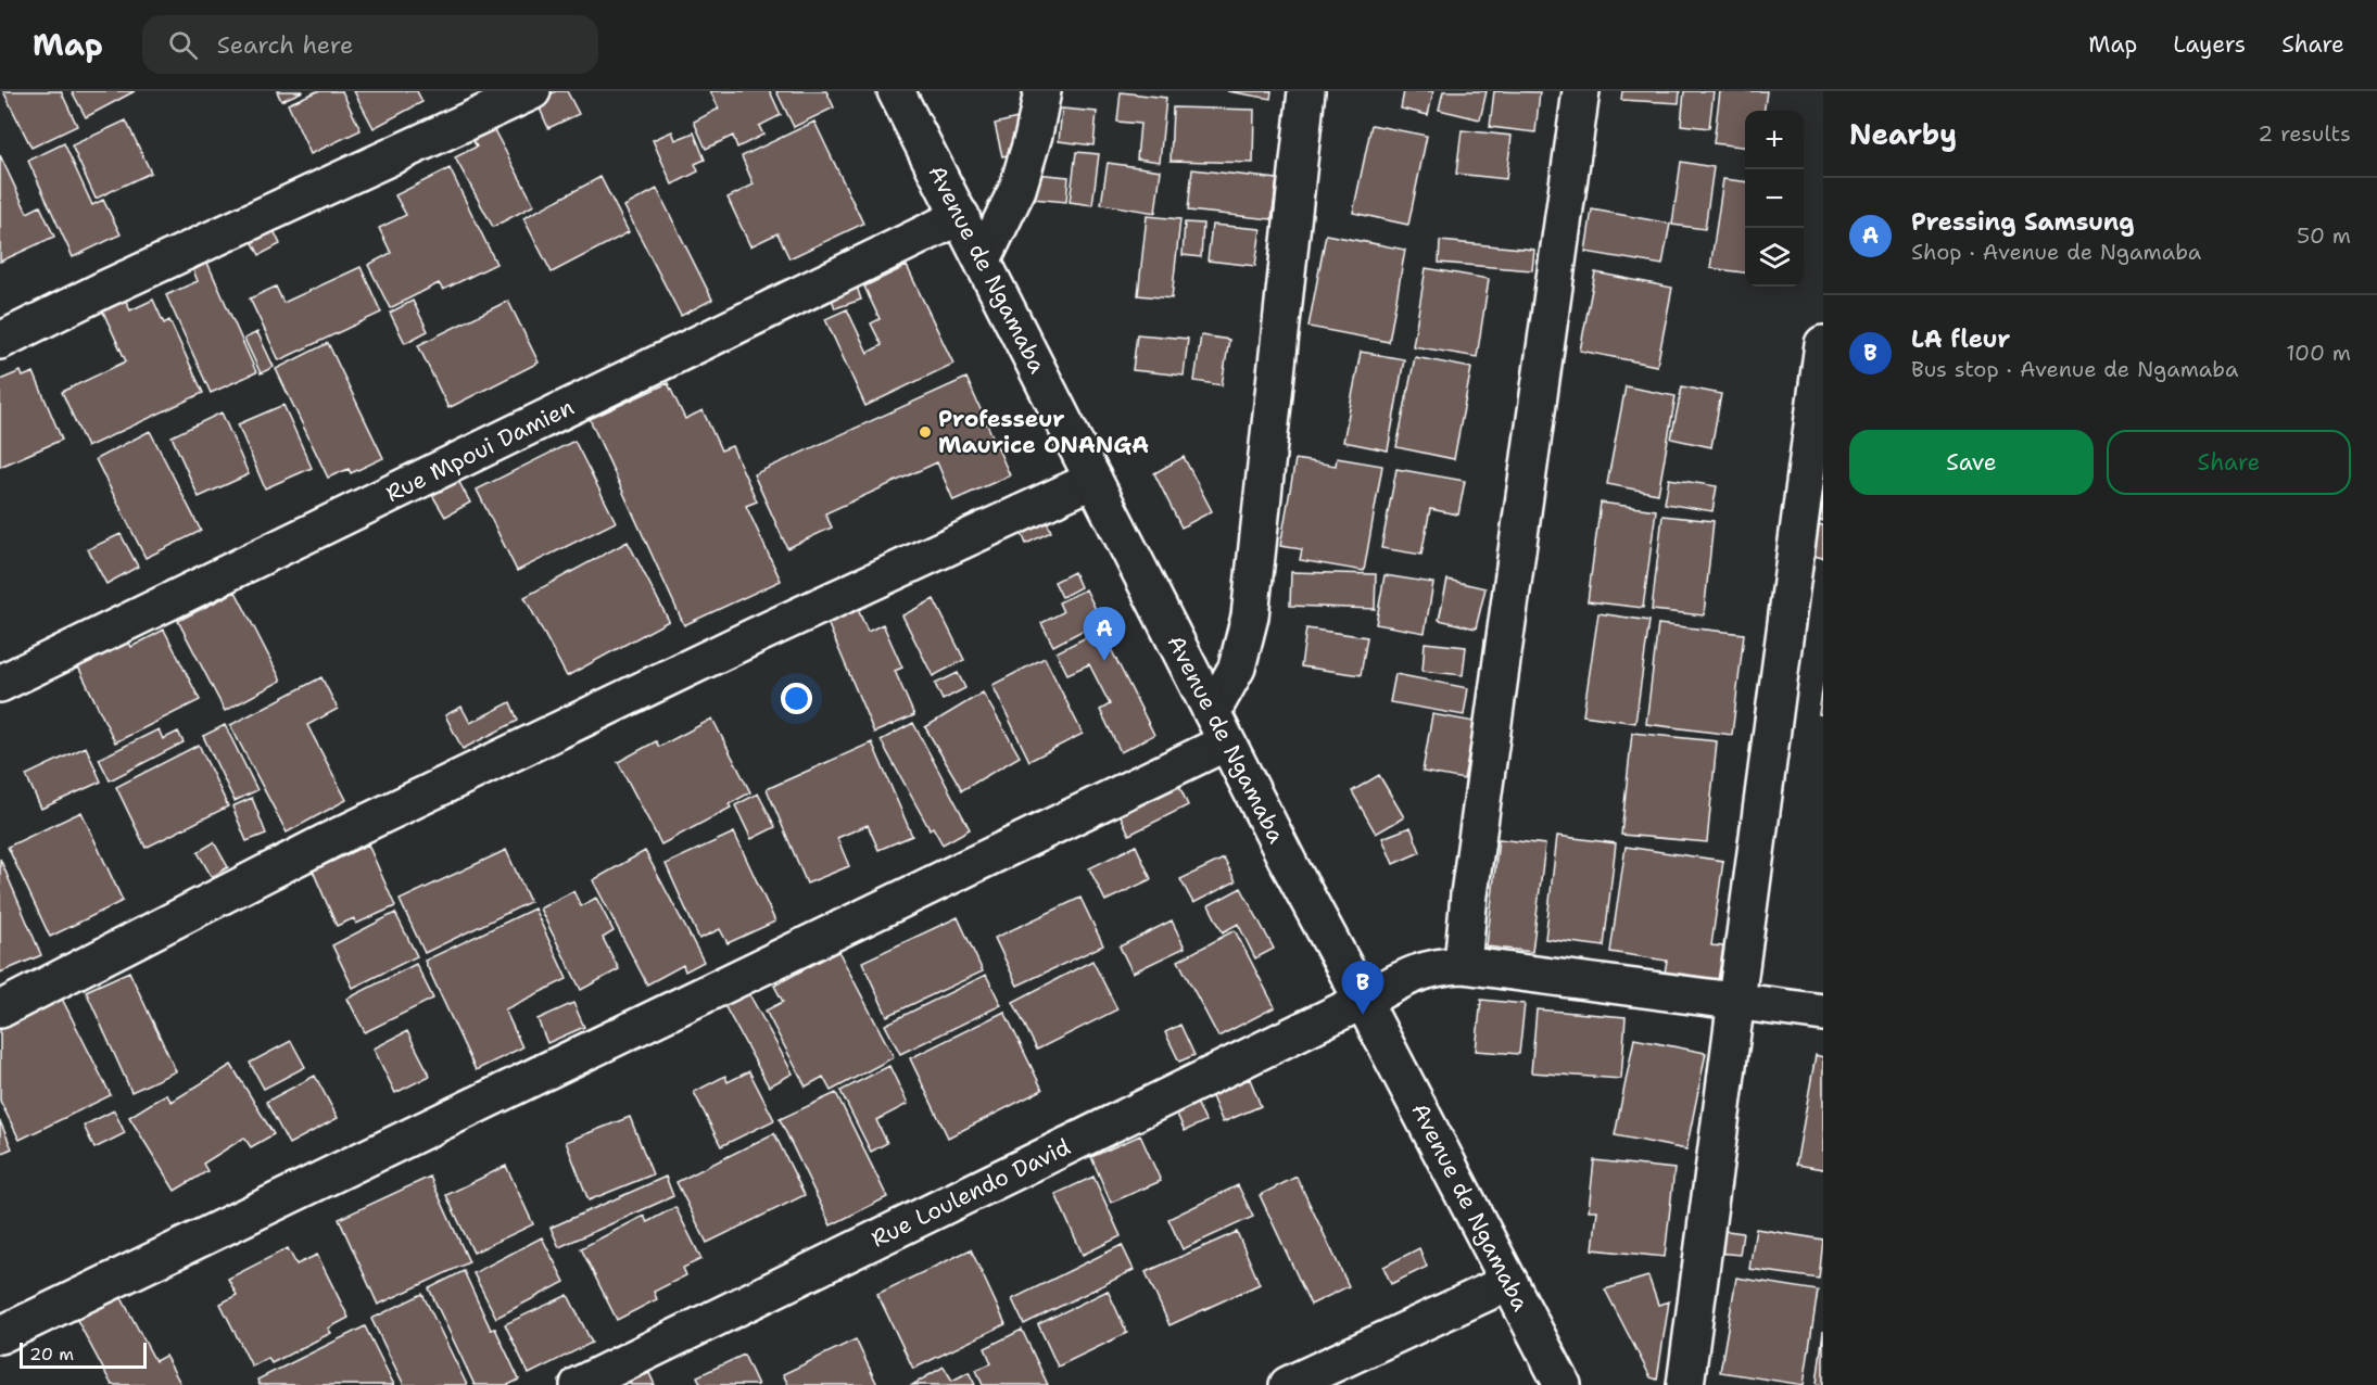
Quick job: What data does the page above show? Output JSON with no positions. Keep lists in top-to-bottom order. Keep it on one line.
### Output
{"streets":{"street":["Avenue de Ngamaba","Rue Mpoui Damien","Rue Loulendo David"]},"crossings":[["Avenue de Ngamaba","Rue Mpoui Damien"],["Avenue de Ngamaba","Rue Loulendo David"]],"places":["Professeur Maurice ONANGA"],"scale_bar":"20 m","page":{"header":"Map","search":"Search here","nav":["Map","Layers","Share"],"heading":["Nearby","2 results"],"map_buttons":["+","−"],"list":[{"mark":"A","name":"Pressing Samsung","note":"Shop · Avenue de Ngamaba","value":"50 m"},{"mark":"B","name":"LA fleur","note":"Bus stop · Avenue de Ngamaba","value":"100 m"}],"buttons":["Save","Share"],"pins":["A","B"],"scale":"20 m"}}
